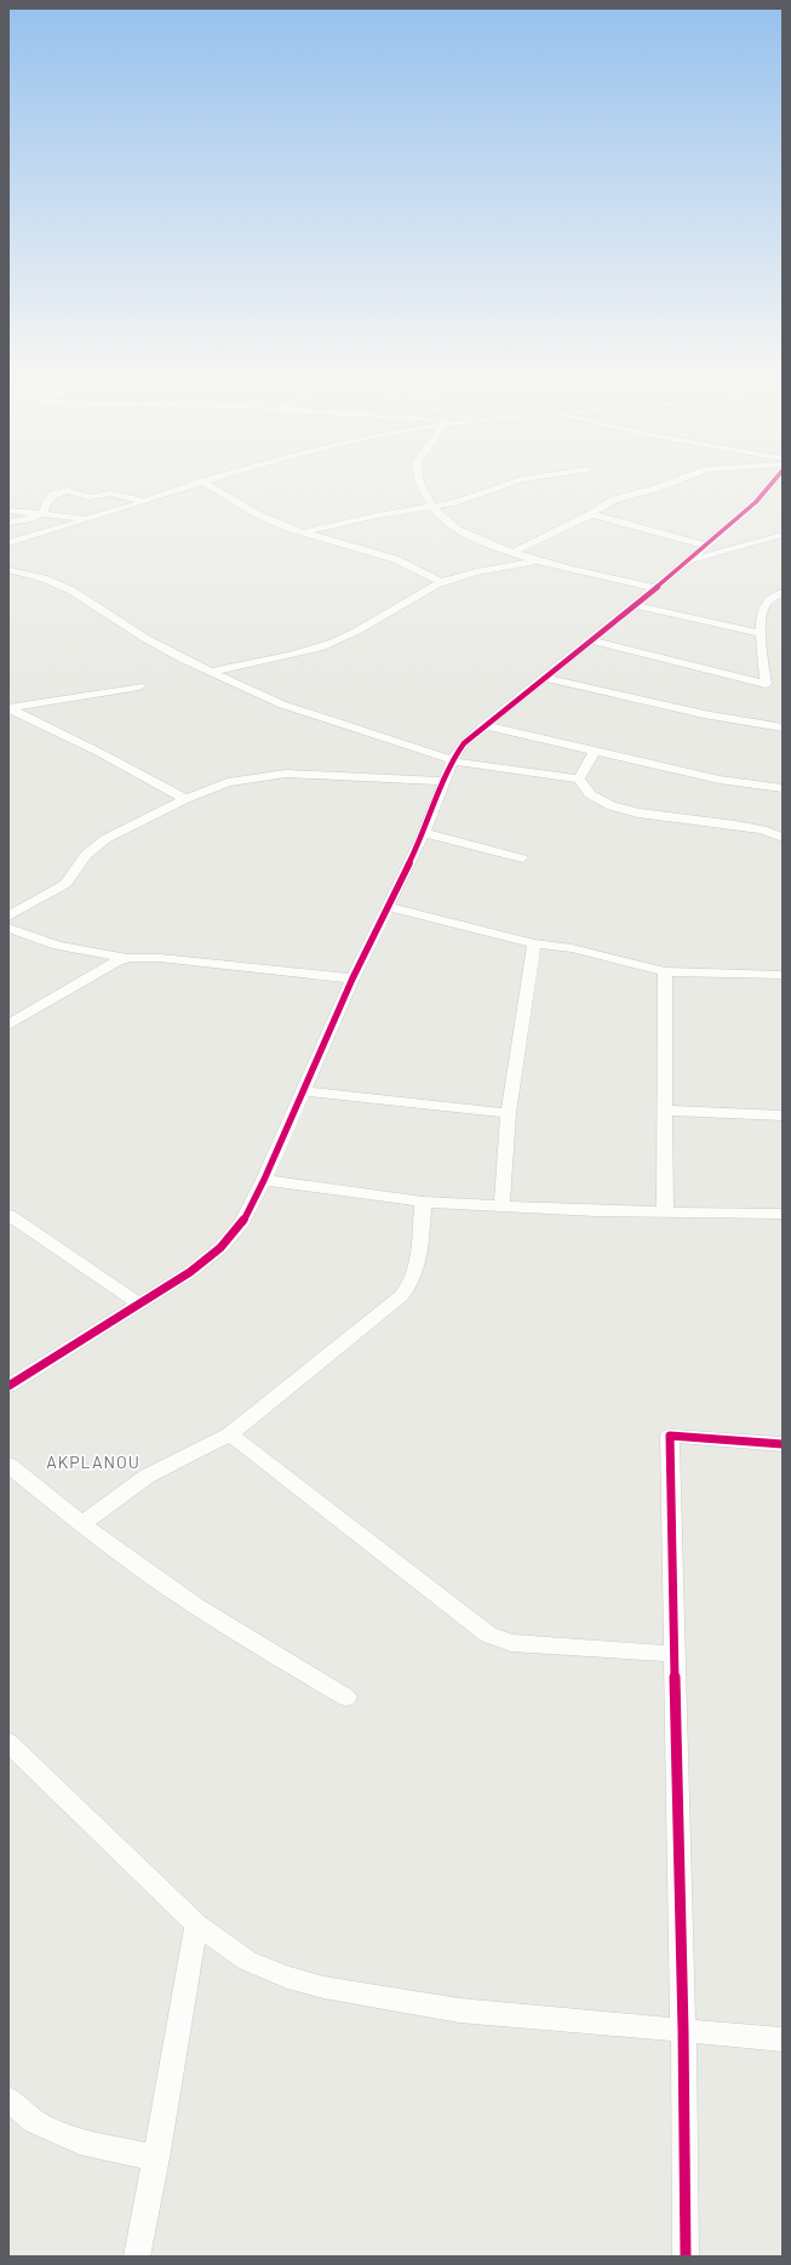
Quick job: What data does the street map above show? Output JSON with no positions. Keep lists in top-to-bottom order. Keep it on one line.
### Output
{"districts":["AKPLANOU"]}
